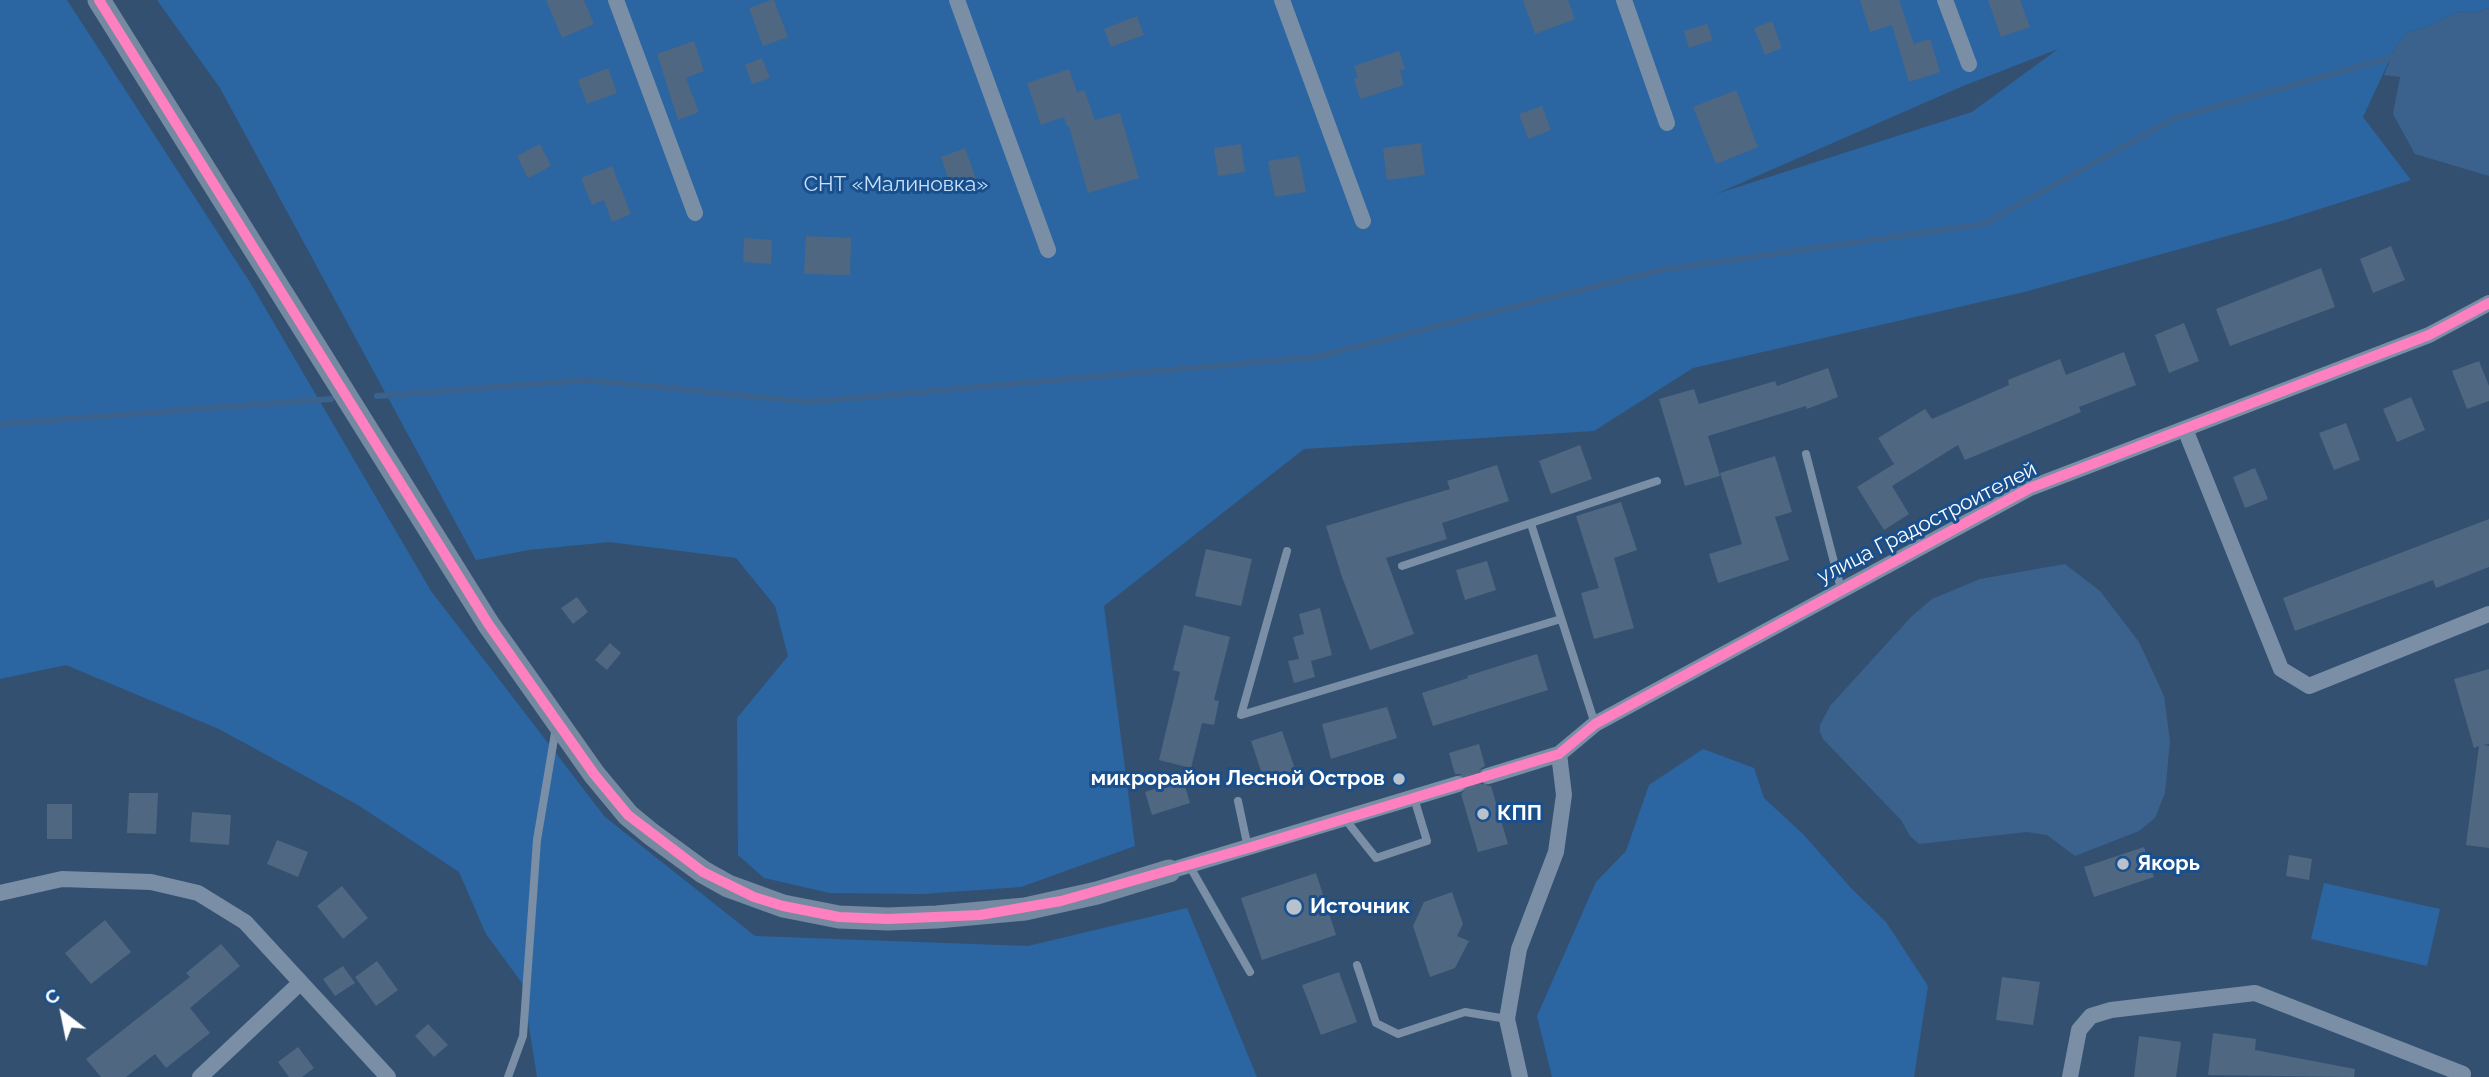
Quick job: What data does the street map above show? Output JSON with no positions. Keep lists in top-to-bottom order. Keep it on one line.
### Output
{"streets":{"street":["улица Градостроителей"]},"parks":["СНТ «Малиновка»"],"places":["микрорайон Лесной Остров","КПП","Якорь","Источник"],"north":"top left"}
